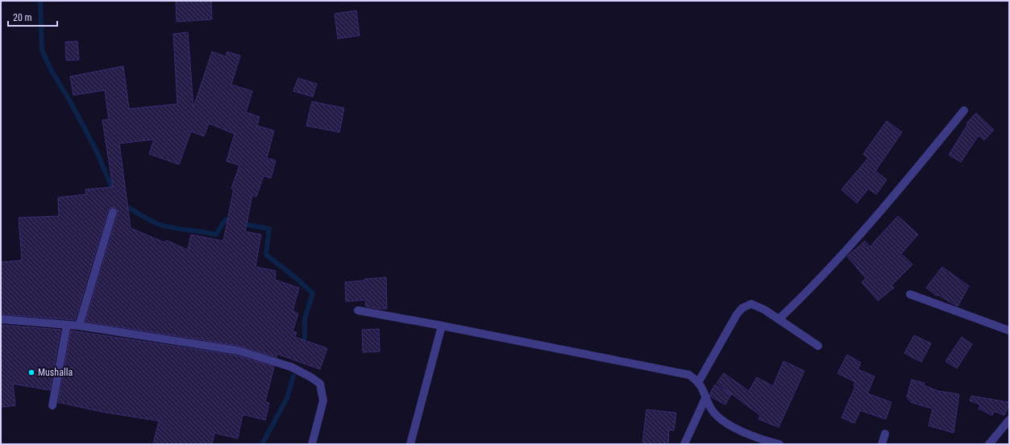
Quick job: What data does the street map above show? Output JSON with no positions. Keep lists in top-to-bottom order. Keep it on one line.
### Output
{"places":["Mushalla"],"scale_bar":"20 m"}
